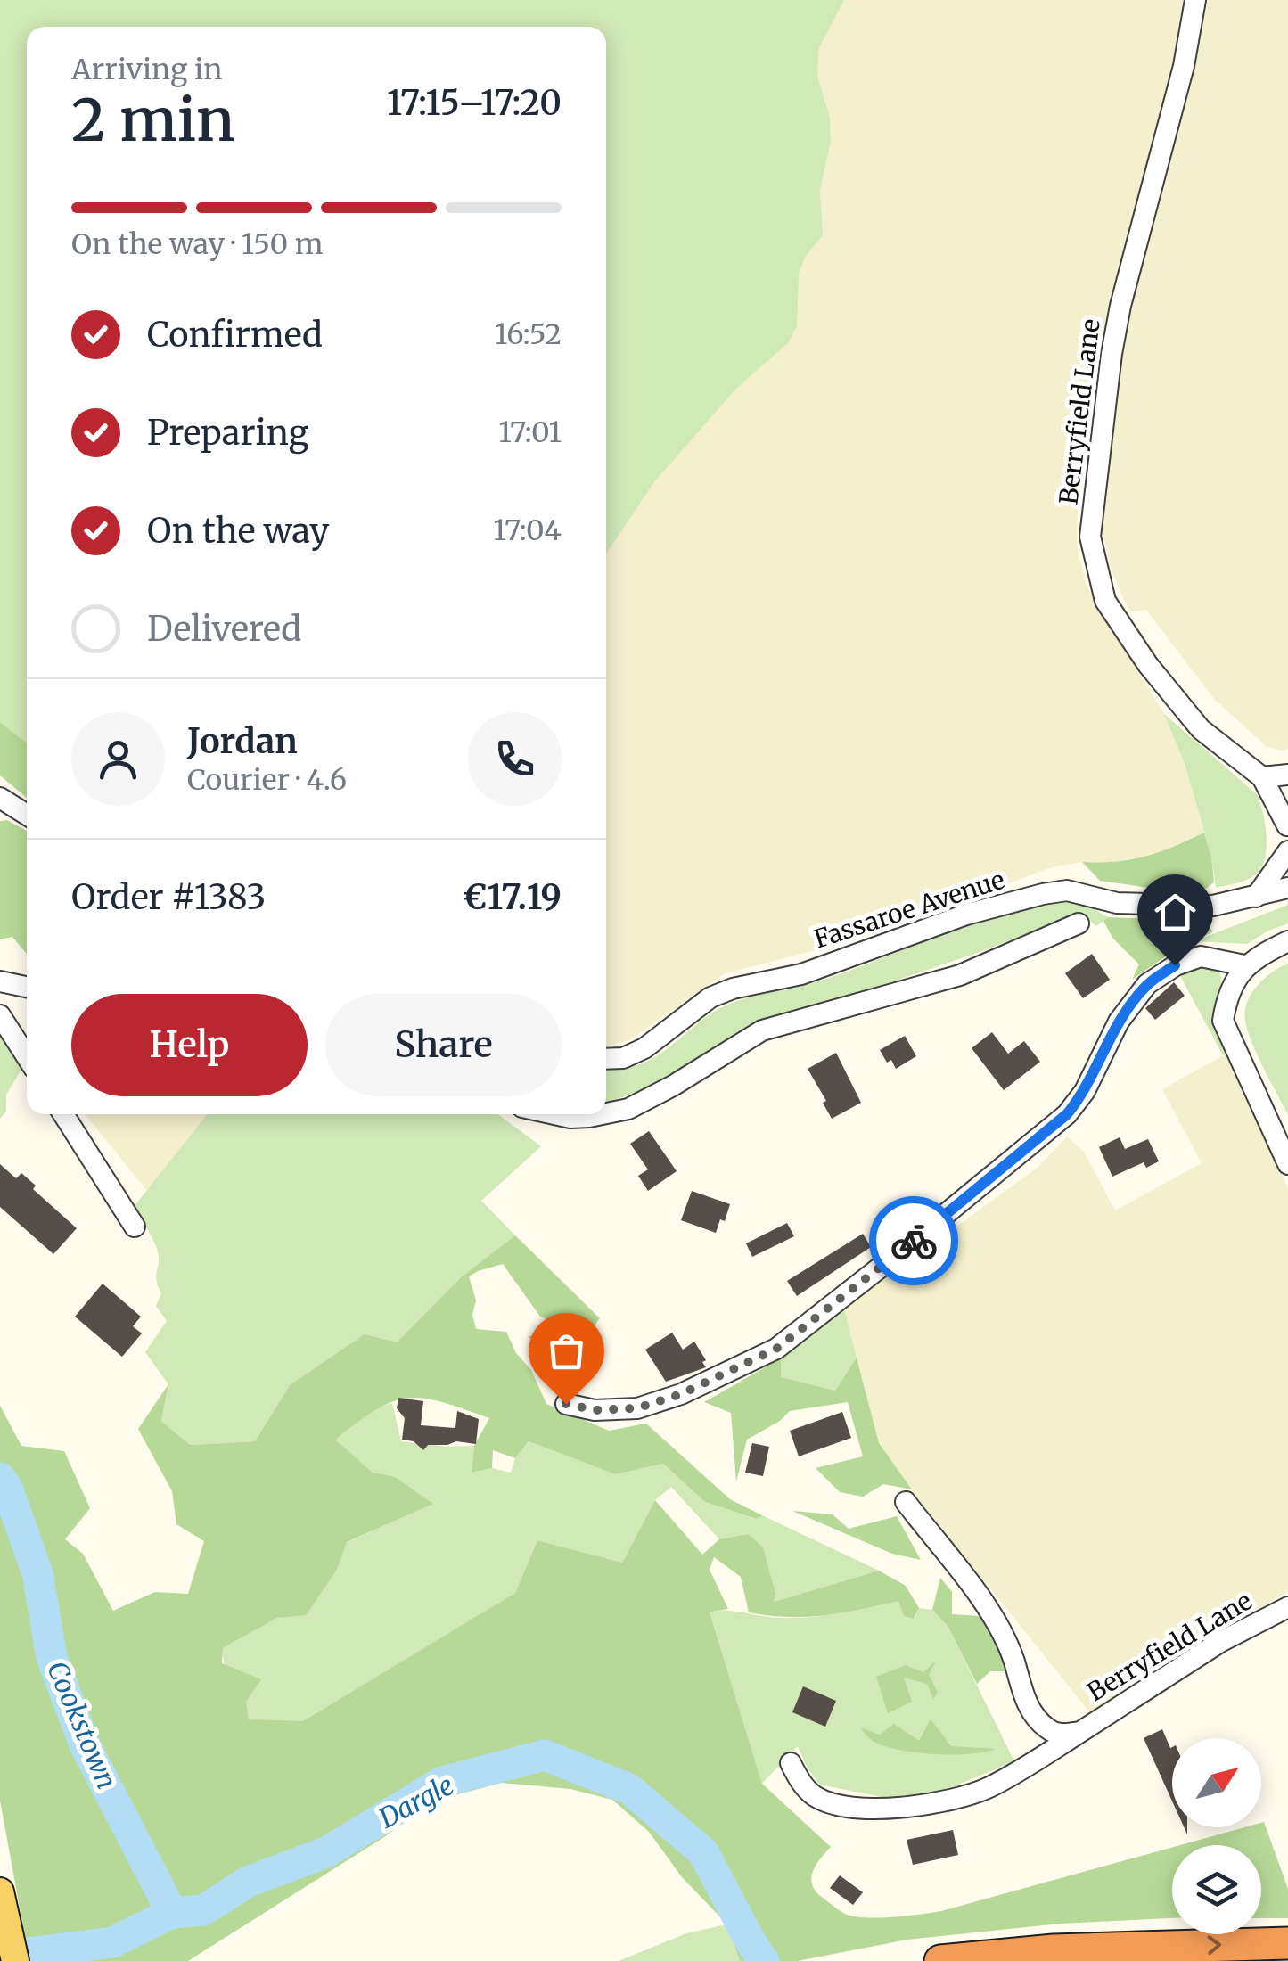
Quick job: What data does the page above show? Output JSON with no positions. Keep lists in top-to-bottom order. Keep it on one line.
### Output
{"streets":{"street":["Berryfield Lane","Fassaroe Avenue"]},"water":["Cookstown","Dargle"],"north":"top right","page":{"heading":["2 min","Arriving in","17:15–17:20"],"panel":["Jordan","Courier · 4.6","Order #1383","€17.19"],"bar":"On the way · 150 m","list":[["Confirmed","16:52"],["Preparing","17:01"],["On the way","17:04"],"Delivered"],"buttons":["Help","Share"]}}
